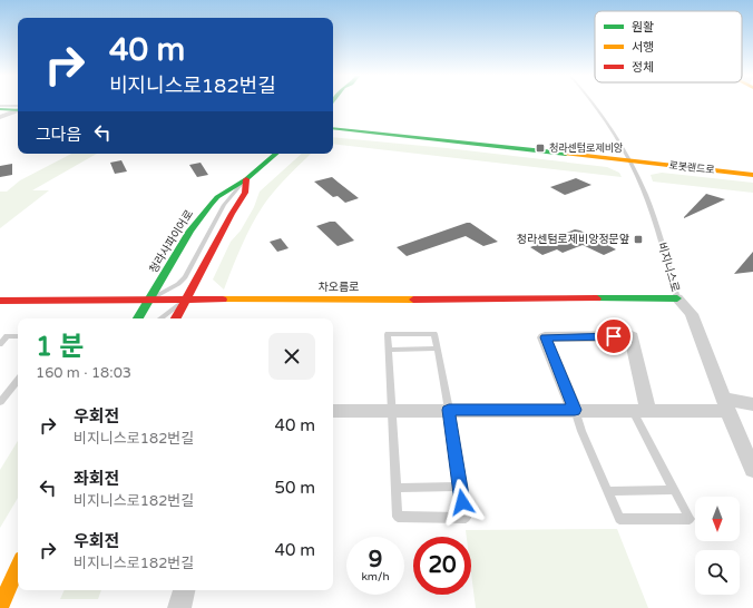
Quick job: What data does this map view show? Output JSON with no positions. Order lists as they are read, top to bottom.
{
  "streets": {
    "main road": ["로봇랜드로", "청라사파이어로", "차오름로"],
    "street": ["비지니스로"]
  },
  "crossings": [
    ["로봇랜드로", "비지니스로"],
    ["청라사파이어로", "차오름로"],
    ["비지니스로", "차오름로"]
  ],
  "places": {
    "transit": ["청라센텀로제비앙", "청라센텀로제비앙정문앞"]
  },
  "legend": ["원활", "서행", "정체"],
  "north": "bottom",
  "page": {
    "turn": ["40 m", "비지니스로182번길"],
    "then": "그다음",
    "heading": ["1 분", "160 m · 18:03"],
    "list": [
      {
        "name": "우회전",
        "note": "비지니스로182번길",
        "value": "40 m"
      },
      {
        "name": "좌회전",
        "note": "비지니스로182번길",
        "value": "50 m"
      },
      {
        "name": "우회전",
        "note": "비지니스로182번길",
        "value": "40 m"
      }
    ],
    "speed": "9 km/h",
    "limit": "20"
  }
}
